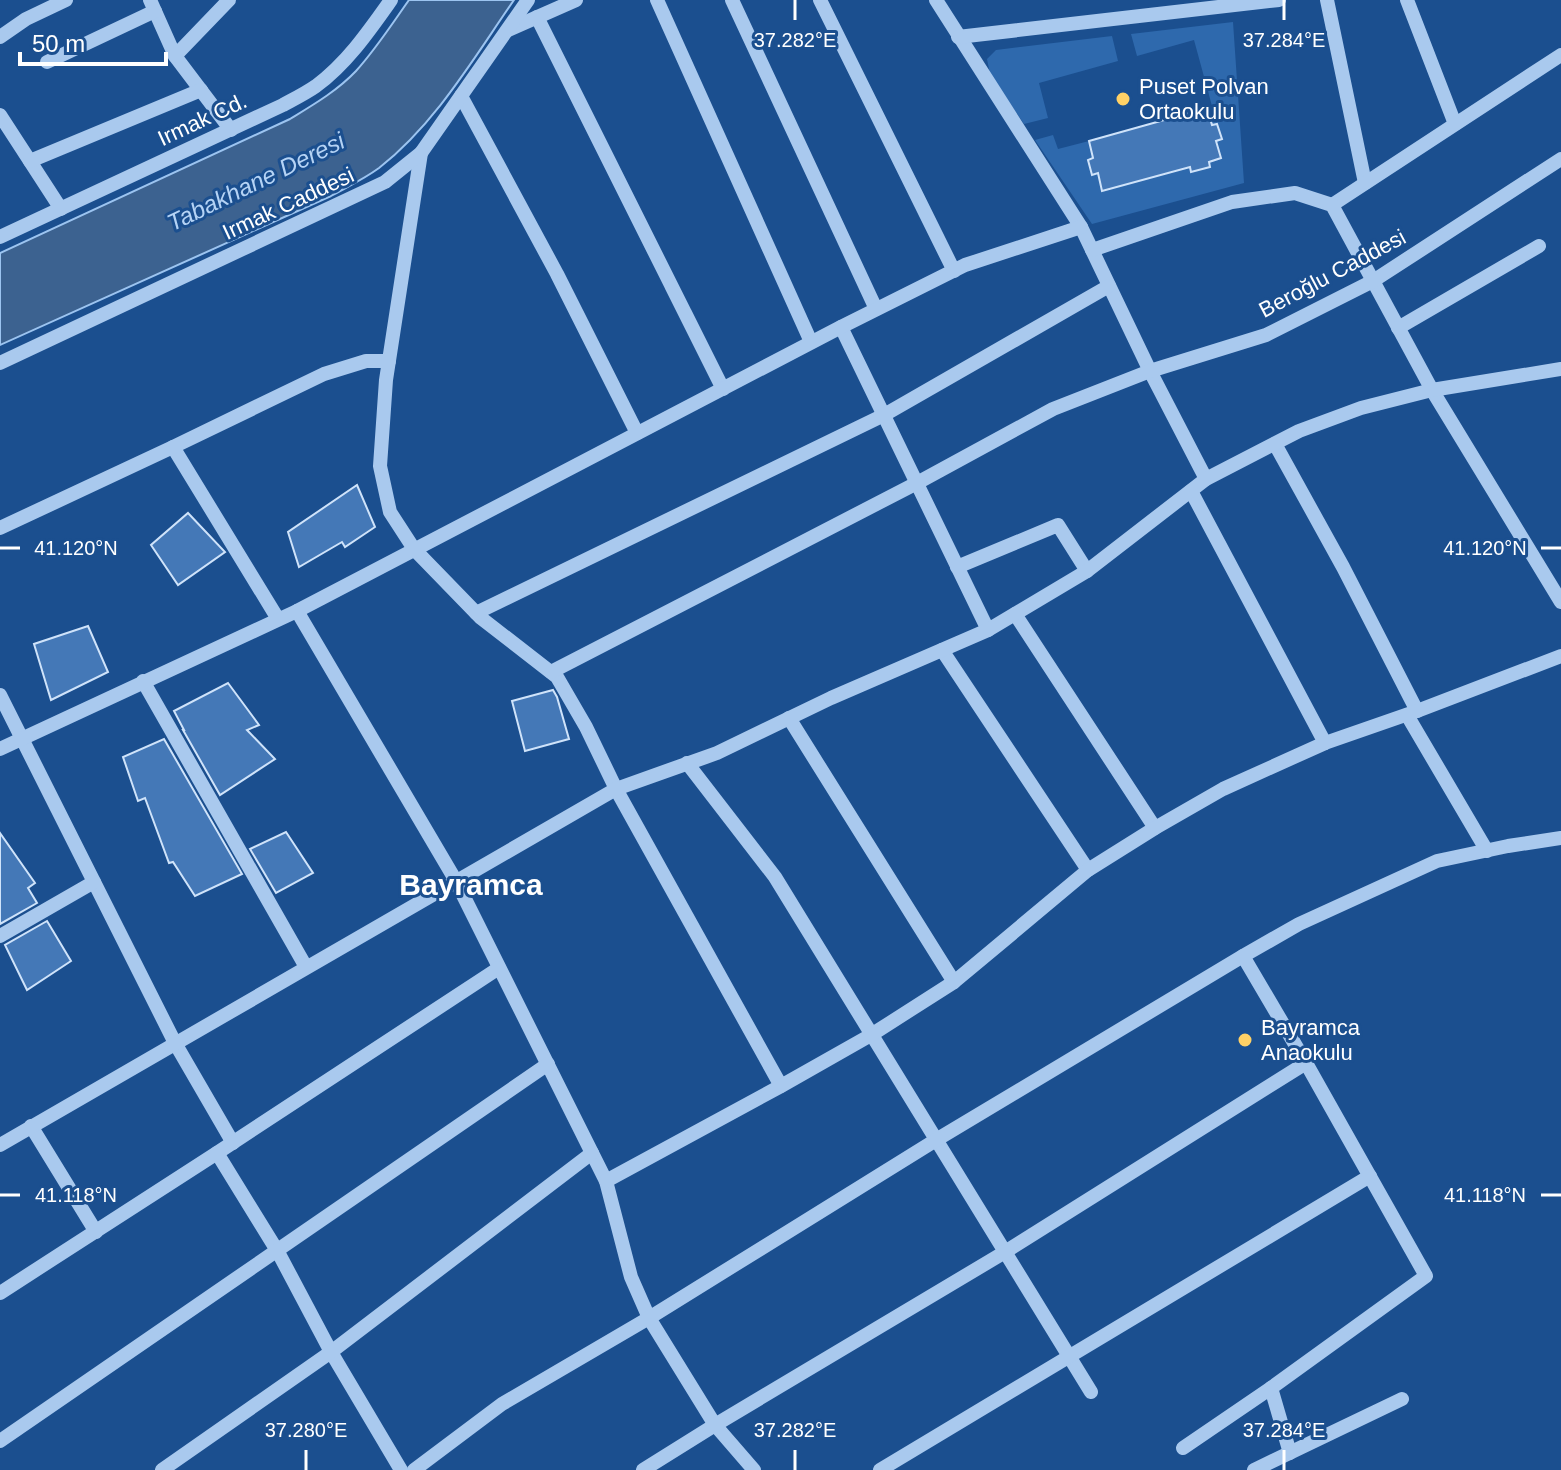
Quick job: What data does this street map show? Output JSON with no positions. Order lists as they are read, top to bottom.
{
  "streets": {
    "street": ["Irmak Cd.", "Irmak Caddesi", "Beroğlu Caddesi"]
  },
  "districts": ["Bayramca"],
  "water": ["Tabakhane Deresi"],
  "places": ["Puset Polvan Ortaokulu", "Bayramca Anaokulu"],
  "scale_bar": "50 m",
  "coordinates": [
    "37.282°E",
    "37.284°E",
    "41.120°N",
    "41.118°N",
    "37.280°E"
  ]
}
